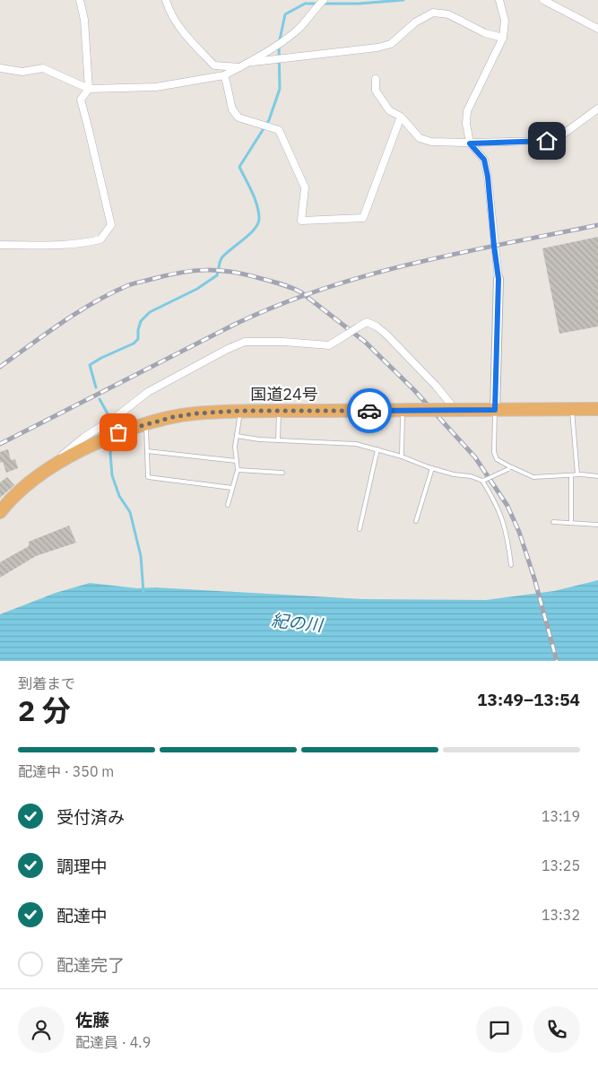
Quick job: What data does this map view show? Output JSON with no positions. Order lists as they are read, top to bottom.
{
  "streets": {
    "highway": ["国道24号"]
  },
  "water": ["紀の川"],
  "page": {
    "heading": ["2 分", "到着まで", "13:49–13:54"],
    "panel": ["佐藤", "配達員 · 4.9"],
    "bar": "配達中 · 350 m",
    "list": [
      ["受付済み", "13:19"],
      ["調理中", "13:25"],
      ["配達中", "13:32"],
      "配達完了"
    ]
  }
}
